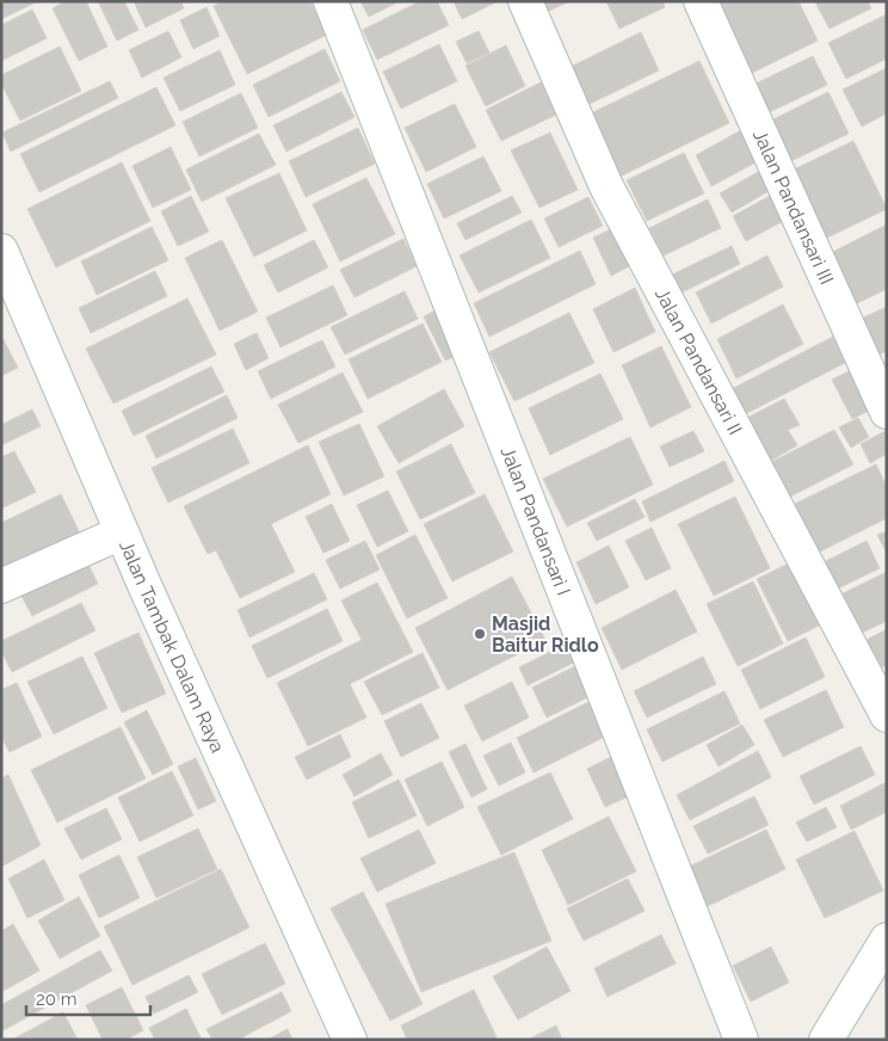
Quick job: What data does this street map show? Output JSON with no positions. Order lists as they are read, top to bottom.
{
  "streets": {
    "street": [
      "Jalan Pandansari III",
      "Jalan Pandansari II",
      "Jalan Pandansari I",
      "Jalan Tambak Dalam Raya"
    ]
  },
  "places": ["Masjid Baitur Ridlo"],
  "scale_bar": "20 m"
}
